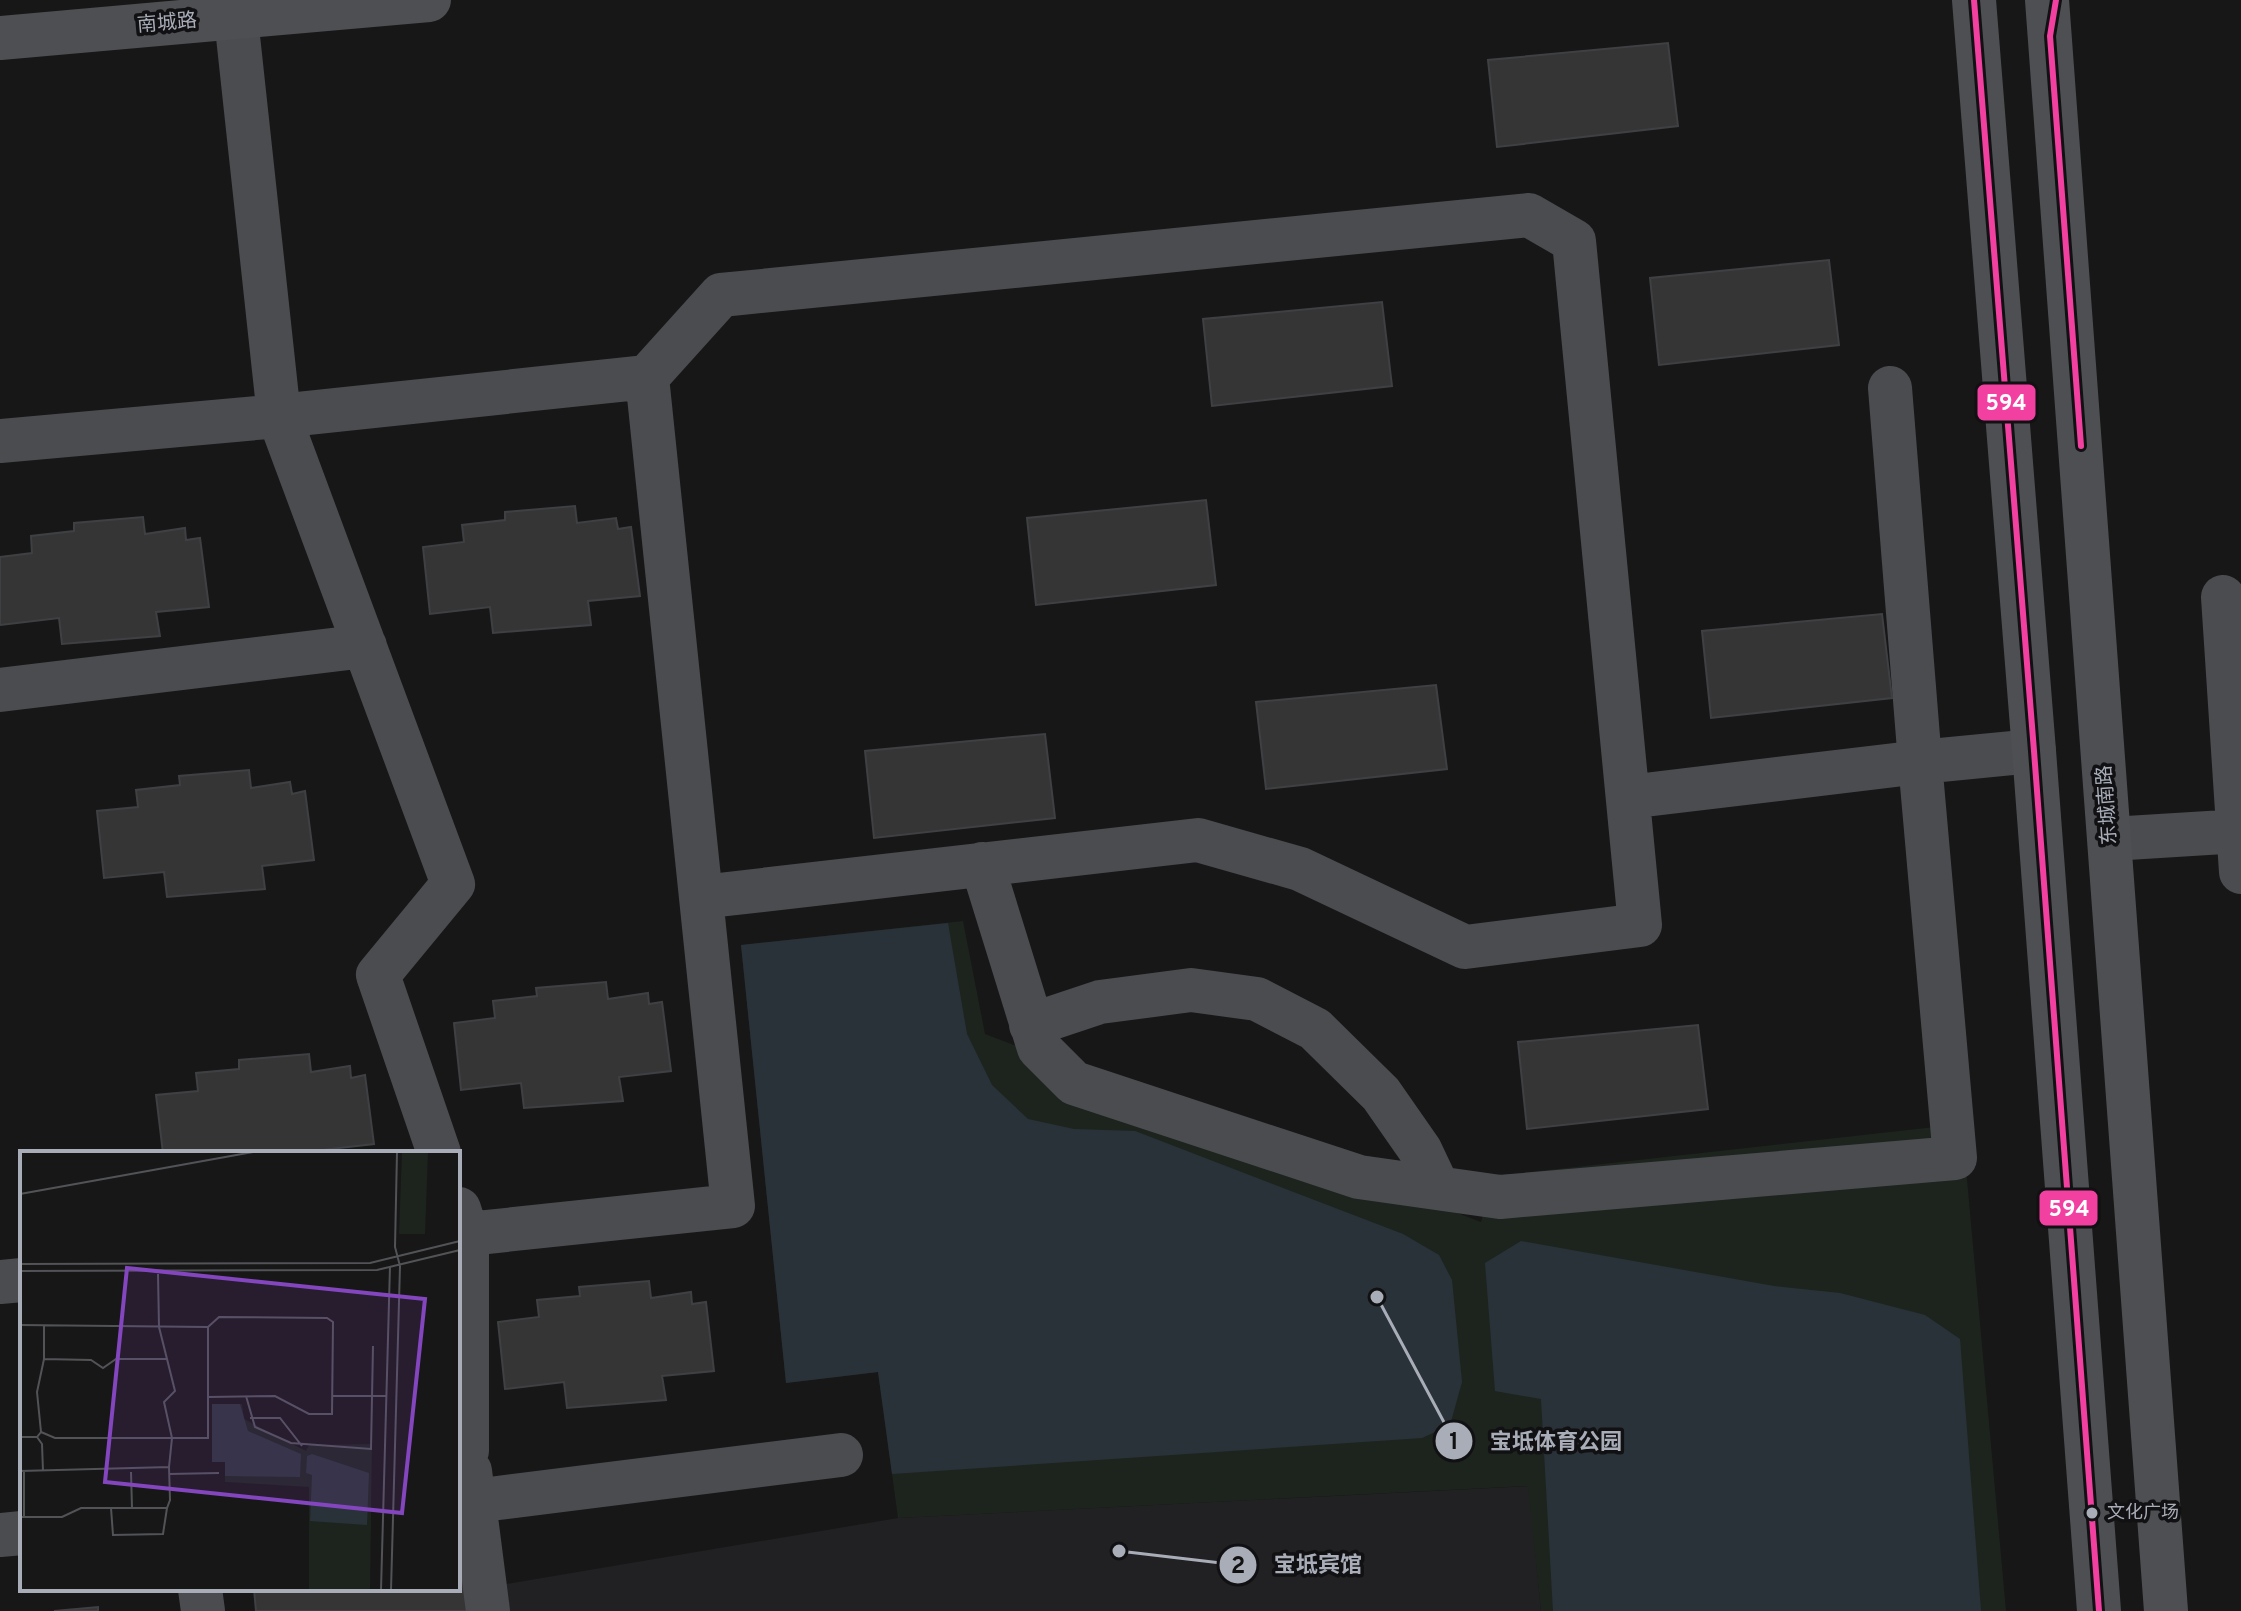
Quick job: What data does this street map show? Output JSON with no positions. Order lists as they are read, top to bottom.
{
  "streets": {
    "main road": ["南城路", "东城南路"]
  },
  "places": ["宝坻体育公园", "文化广场", "宝坻宾馆"],
  "lines": ["transit line 594"]
}
